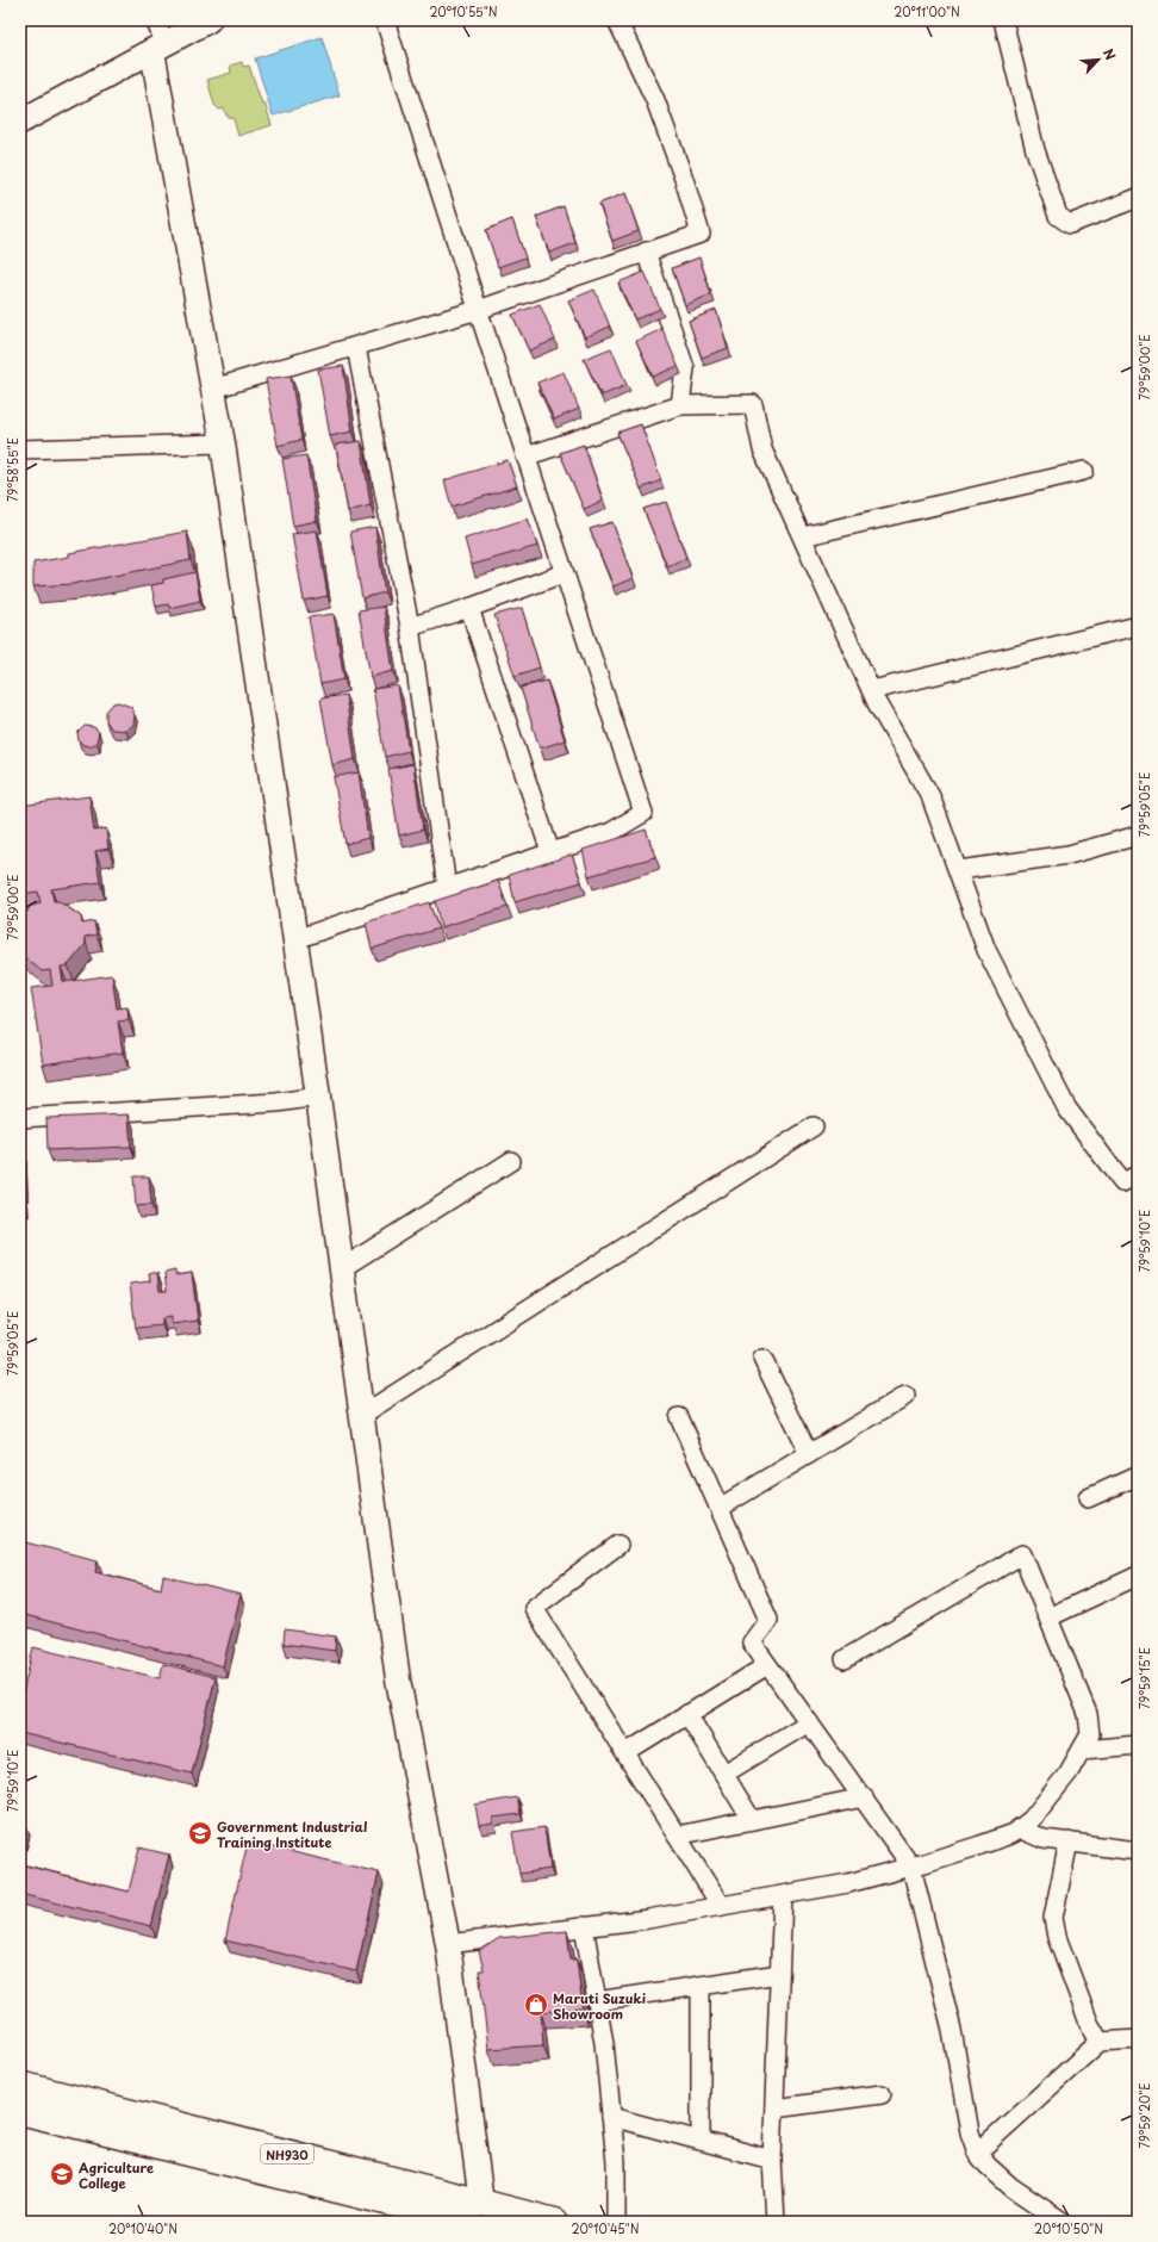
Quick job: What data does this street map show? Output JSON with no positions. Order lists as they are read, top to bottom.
{
  "streets": {
    "highway": ["NH930"]
  },
  "places": {
    "school or university": ["Government Industrial Training Institute", "Agriculture College"],
    "shop": ["Maruti Suzuki Showroom"]
  },
  "north": "top right",
  "coordinates": [
    "20°10'55\"N",
    "20°11'00\"N",
    "79°59'00\"E",
    "79°58'55\"E",
    "79°59'05\"E",
    "79°59'10\"E",
    "79°59'15\"E",
    "79°59'20\"E",
    "20°10'40\"N",
    "20°10'45\"N",
    "20°10'50\"N"
  ]
}
